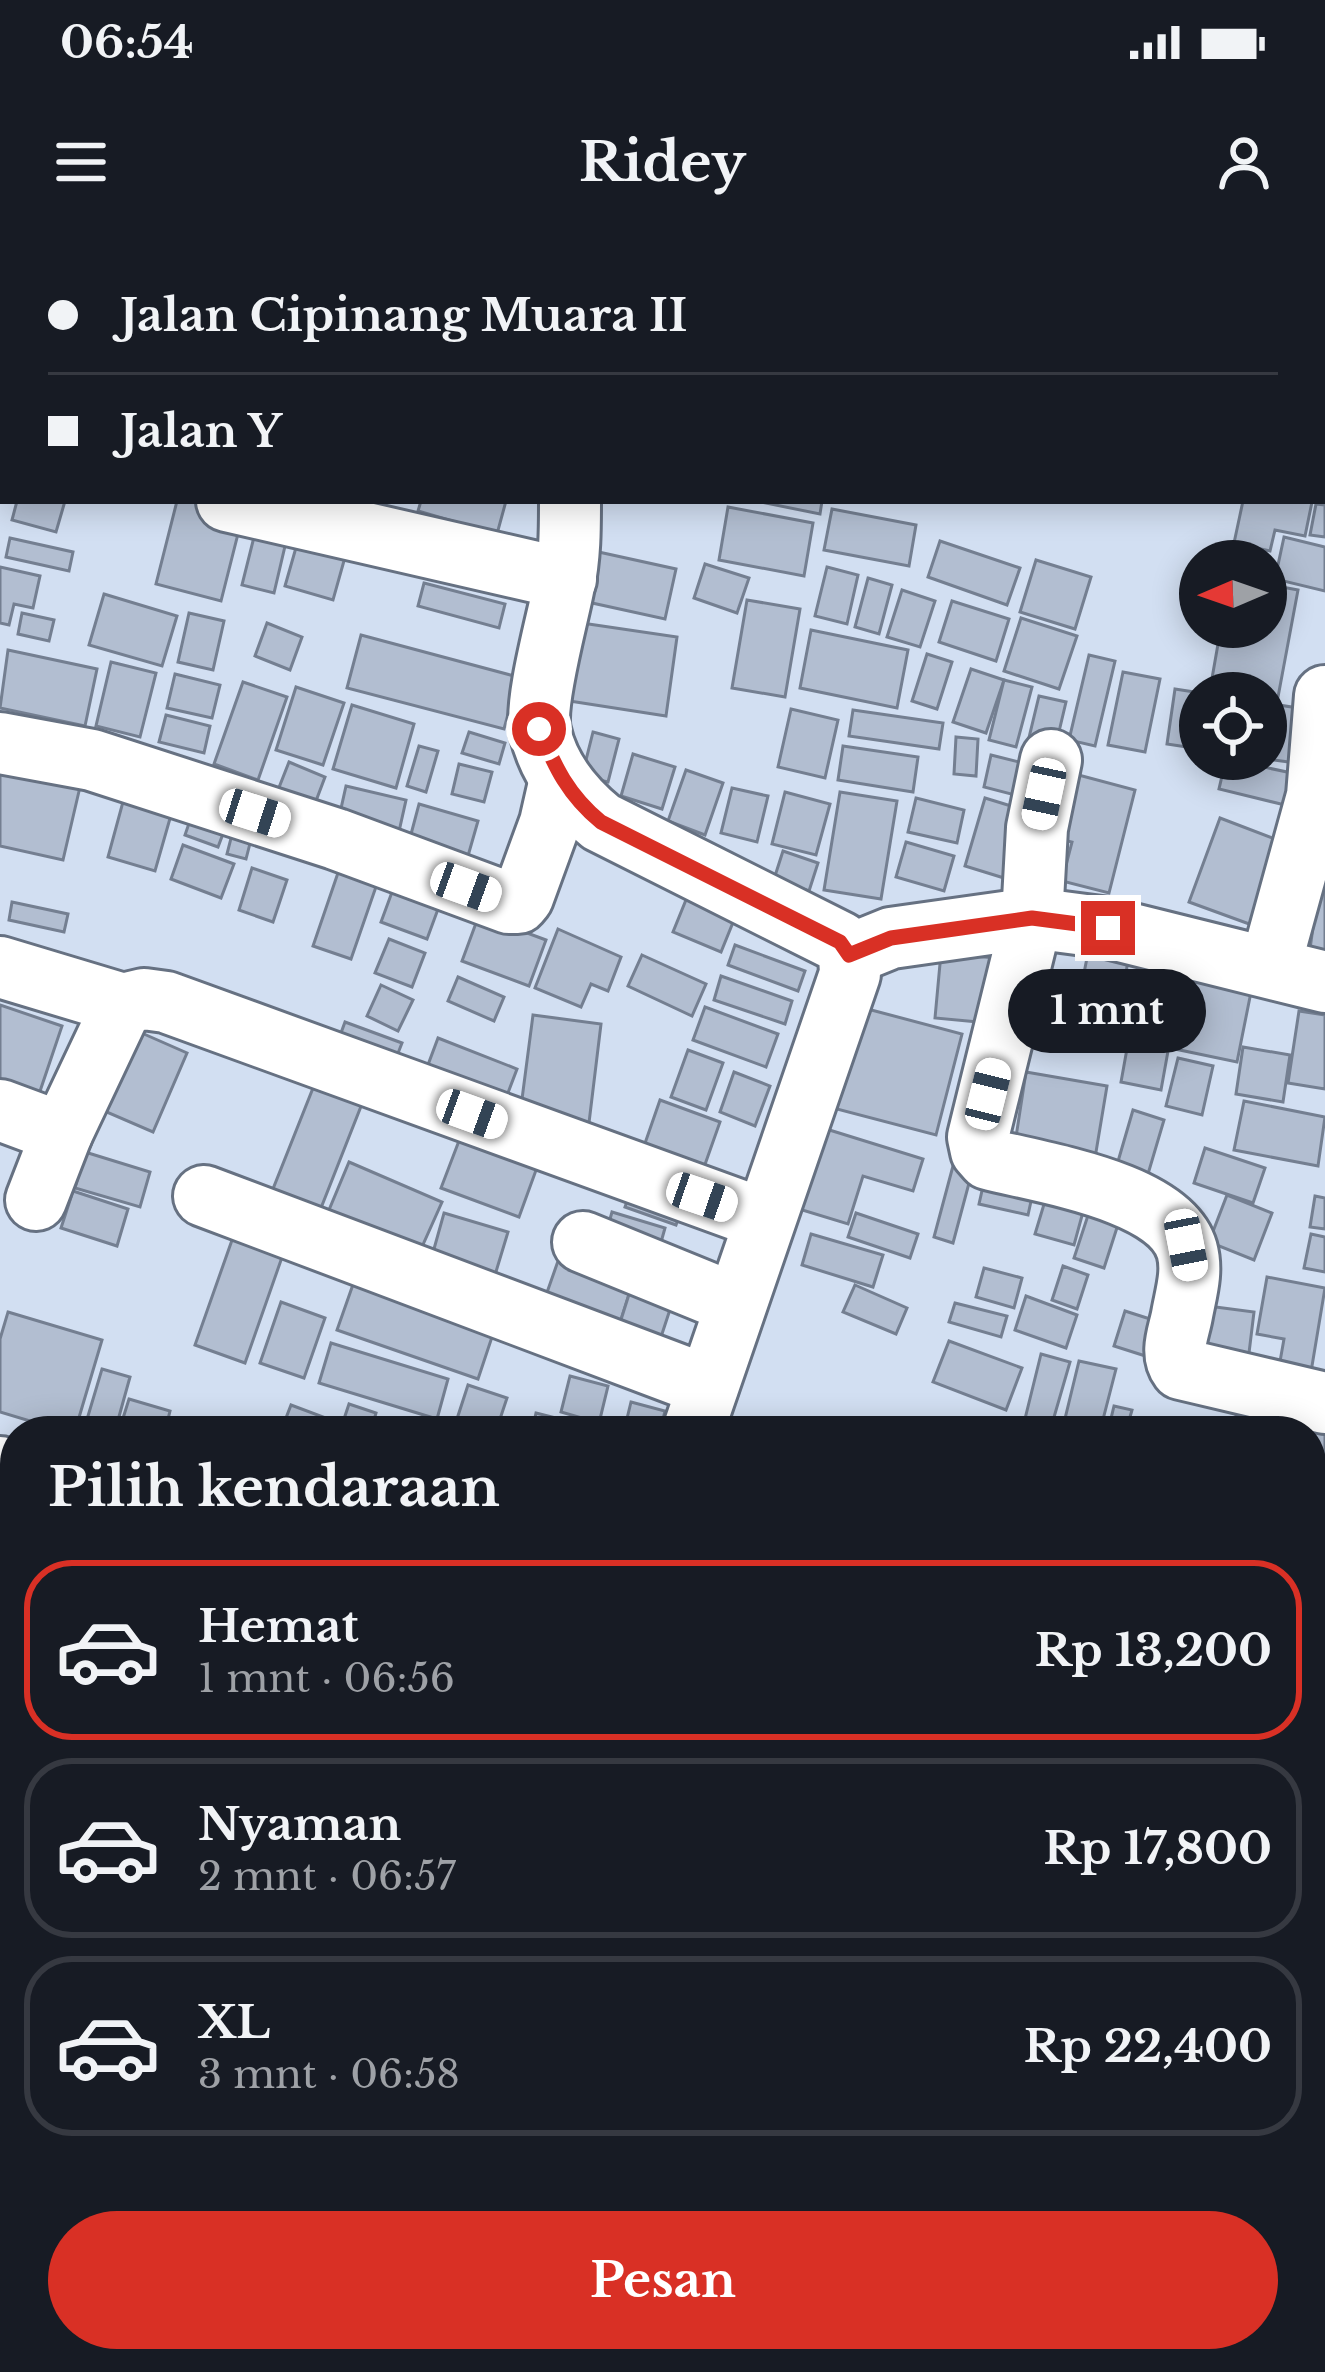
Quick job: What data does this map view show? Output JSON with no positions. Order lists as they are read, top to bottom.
{
  "north": "left",
  "page": {
    "status": "06:54",
    "header": "Ridey",
    "banner": ["Jalan Cipinang Muara II", "Jalan Y"],
    "bubble": "1 mnt",
    "heading": "Pilih kendaraan",
    "list": [
      {
        "name": "Hemat",
        "note": "1 mnt · 06:56",
        "value": "Rp 13,200"
      },
      {
        "name": "Nyaman",
        "note": "2 mnt · 06:57",
        "value": "Rp 17,800"
      },
      {
        "name": "XL",
        "note": "3 mnt · 06:58",
        "value": "Rp 22,400"
      }
    ],
    "buttons": "Pesan"
  }
}
